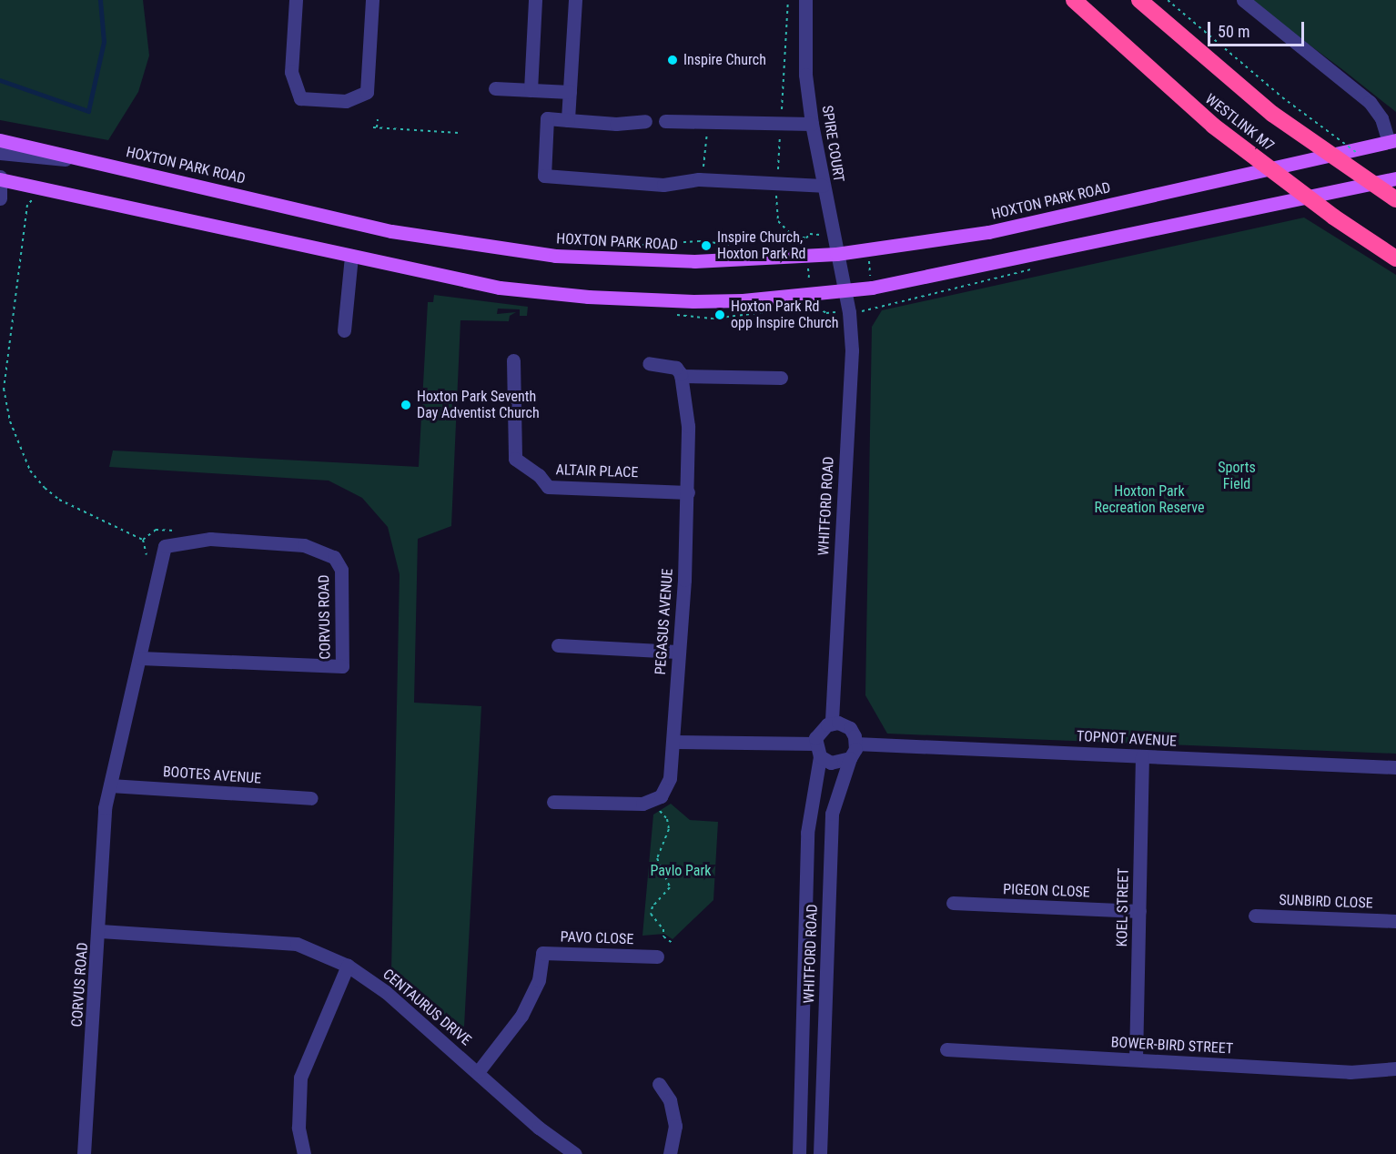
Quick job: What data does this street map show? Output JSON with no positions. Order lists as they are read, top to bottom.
{
  "streets": {
    "highway": ["WESTLINK M7"],
    "main road": ["HOXTON PARK ROAD"],
    "street": [
      "SPIRE COURT",
      "ALTAIR PLACE",
      "WHITFORD ROAD",
      "CORVUS ROAD",
      "PEGASUS AVENUE",
      "TOPNOT AVENUE",
      "BOOTES AVENUE",
      "PIGEON CLOSE",
      "SUNBIRD CLOSE",
      "KOEL STREET",
      "PAVO CLOSE",
      "CENTAURUS DRIVE",
      "BOWER-BIRD STREET"
    ]
  },
  "crossings": [
    ["SPIRE COURT", "HOXTON PARK ROAD"],
    ["SPIRE COURT", "WHITFORD ROAD"],
    ["ALTAIR PLACE", "PEGASUS AVENUE"],
    ["WHITFORD ROAD", "TOPNOT AVENUE"],
    ["CORVUS ROAD", "BOOTES AVENUE"],
    ["CORVUS ROAD", "CENTAURUS DRIVE"],
    ["TOPNOT AVENUE", "KOEL STREET"],
    ["PIGEON CLOSE", "KOEL STREET"],
    ["KOEL STREET", "BOWER-BIRD STREET"],
    ["PAVO CLOSE", "CENTAURUS DRIVE"]
  ],
  "parks": ["Sports Field", "Hoxton Park Recreation Reserve", "Pavlo Park"],
  "places": [
    "Inspire Church",
    "Inspire Church, Hoxton Park Rd",
    "Hoxton Park Rd opp Inspire Church",
    "Hoxton Park Seventh Day Adventist Church"
  ],
  "scale_bar": "50 m"
}
